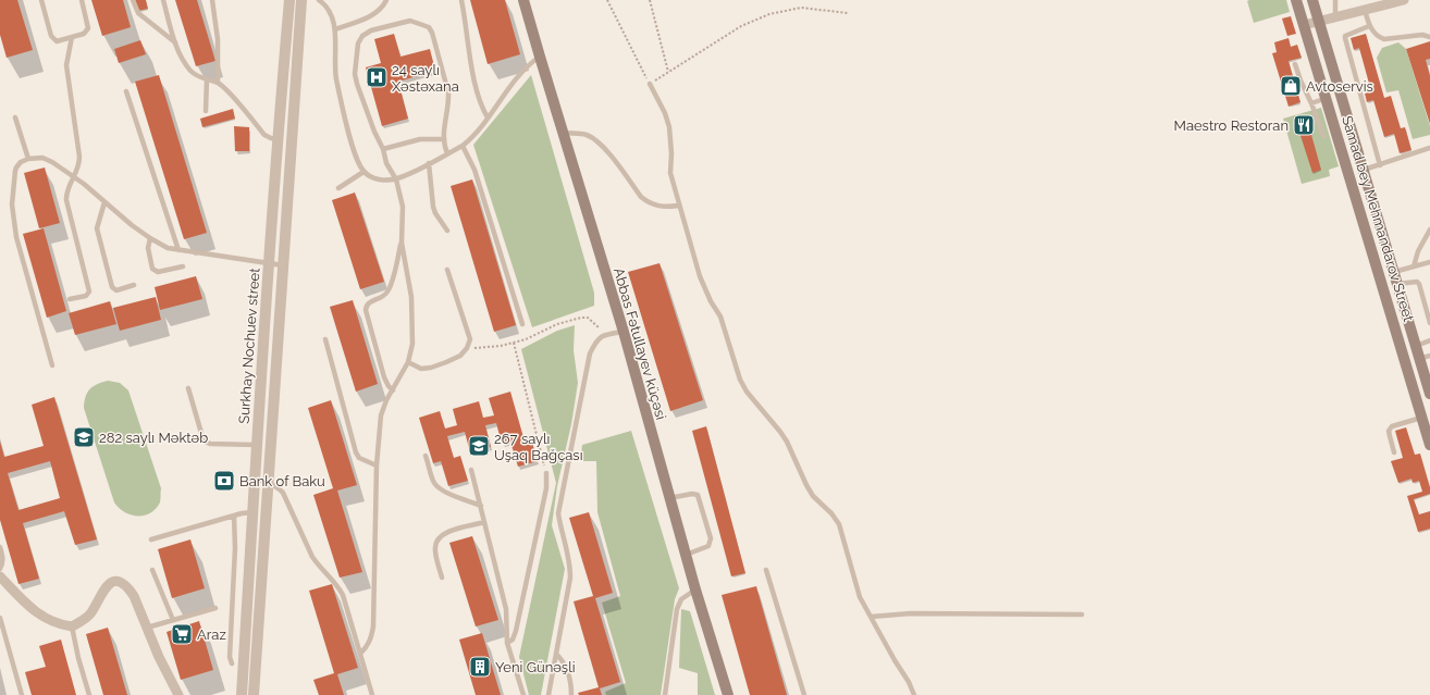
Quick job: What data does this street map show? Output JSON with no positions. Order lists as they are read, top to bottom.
{
  "streets": {
    "main road": ["Samad bey Mehmandarov Street", "Abbas Fətullayev küçəsi"],
    "street": ["Surkhay Nochuev street"]
  },
  "places": {
    "hospital": ["24 saylı Xəstəxana"],
    "shop": ["Avtoservis"],
    "restaurant": ["Maestro Restoran"],
    "school or university": ["282 saylı Məktəb", "267 saylı Uşaq Bağçası"],
    "bank": ["Bank of Baku"],
    "supermarket": ["Araz"],
    "building": ["Yeni Günəşli"]
  }
}
